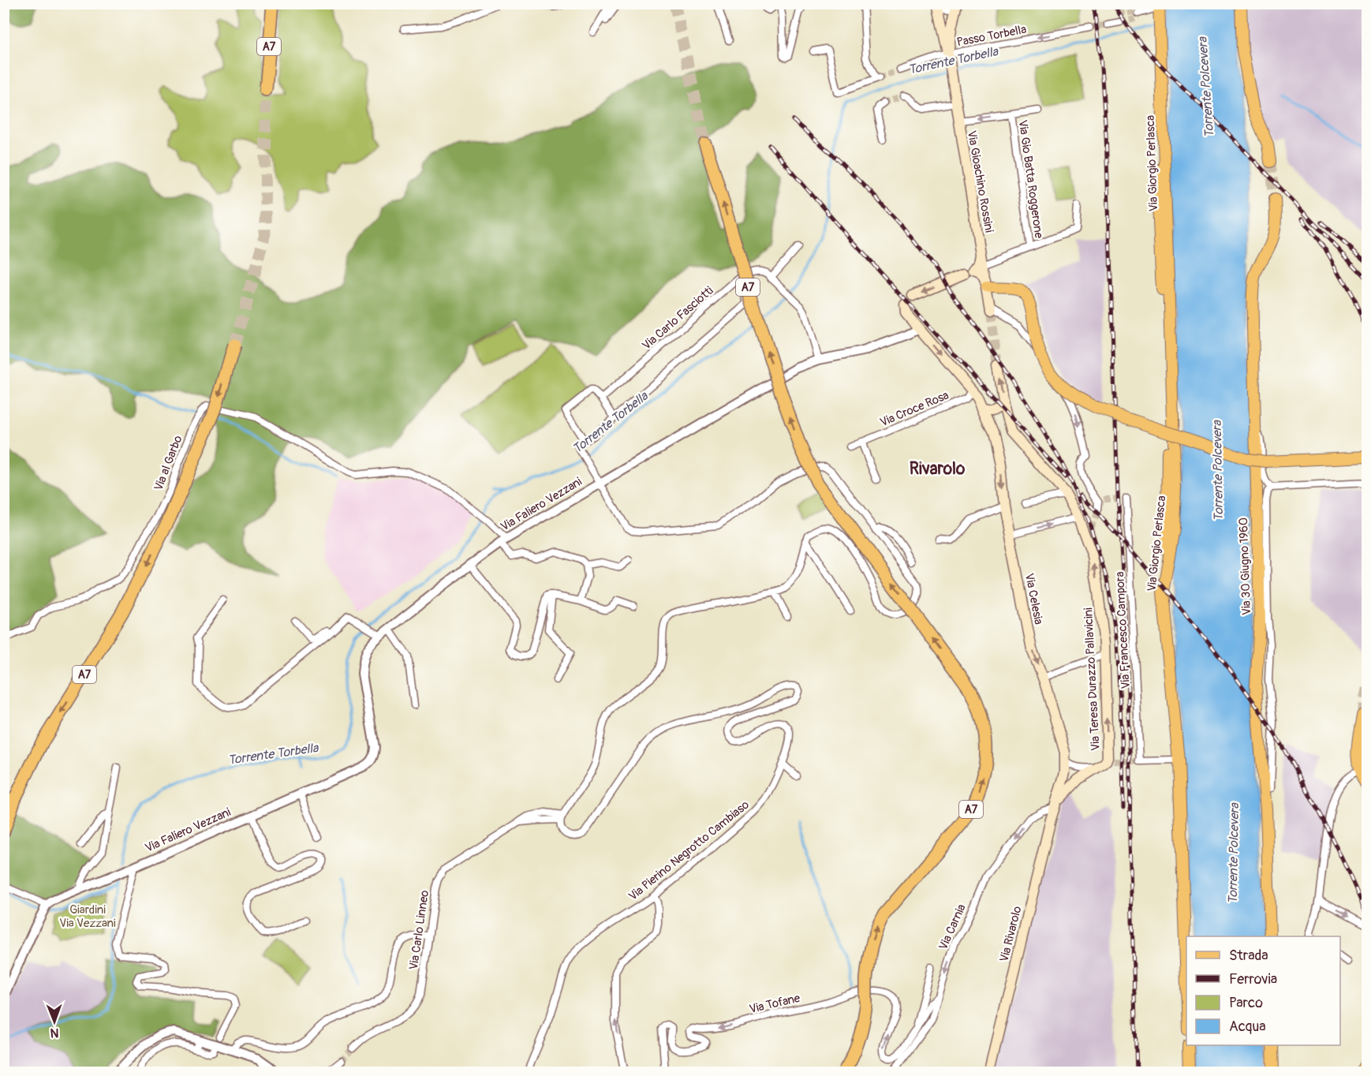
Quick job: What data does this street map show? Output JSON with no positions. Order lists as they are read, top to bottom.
{
  "streets": {
    "highway": ["A7"],
    "main road": [
      "Via Giorgio Perlasca",
      "Via Gioachino Rossini",
      "Via 30 Giugno 1960",
      "Via Celesia",
      "Via Teresa Durazzo Pallavicini",
      "Via Rivarolo"
    ],
    "street": [
      "Passo Torbella",
      "Via Gio Batta Roggerone",
      "Via Carlo Fasciotti",
      "Via Croce Rosa",
      "Via al Garbo",
      "Via Faliero Vezzani",
      "Via Francesco Campora",
      "Via Pierino Negrotto Cambiaso",
      "Via Carnia",
      "Via Carlo Linneo",
      "Via Tofane"
    ]
  },
  "crossings": [
    ["Passo Torbella", "Via Gioachino Rossini"],
    ["Via Giorgio Perlasca", "Via Francesco Campora"],
    ["Via Gio Batta Roggerone", "Via Gioachino Rossini"],
    ["Via Croce Rosa", "Via Celesia"],
    ["Via al Garbo", "Via Faliero Vezzani"],
    ["Via Faliero Vezzani", "Via Celesia"],
    ["Via Celesia", "Via Rivarolo"],
    ["Via Teresa Durazzo Pallavicini", "Via Rivarolo"],
    ["Via Pierino Negrotto Cambiaso", "Via Carlo Linneo"],
    ["Via Carnia", "Via Rivarolo"],
    ["Via Carnia", "Via Tofane"]
  ],
  "one_way": ["Passo Torbella", "Via Celesia", "Via Carnia"],
  "districts": ["Rivarolo"],
  "water": ["Torrente Torbella", "Torrente Polcevera"],
  "parks": ["Giardini Via Vezzani"],
  "legend": [
    "Strada",
    "Ferrovia",
    "Parco",
    "Acqua"
  ],
  "north": "bottom"
}
